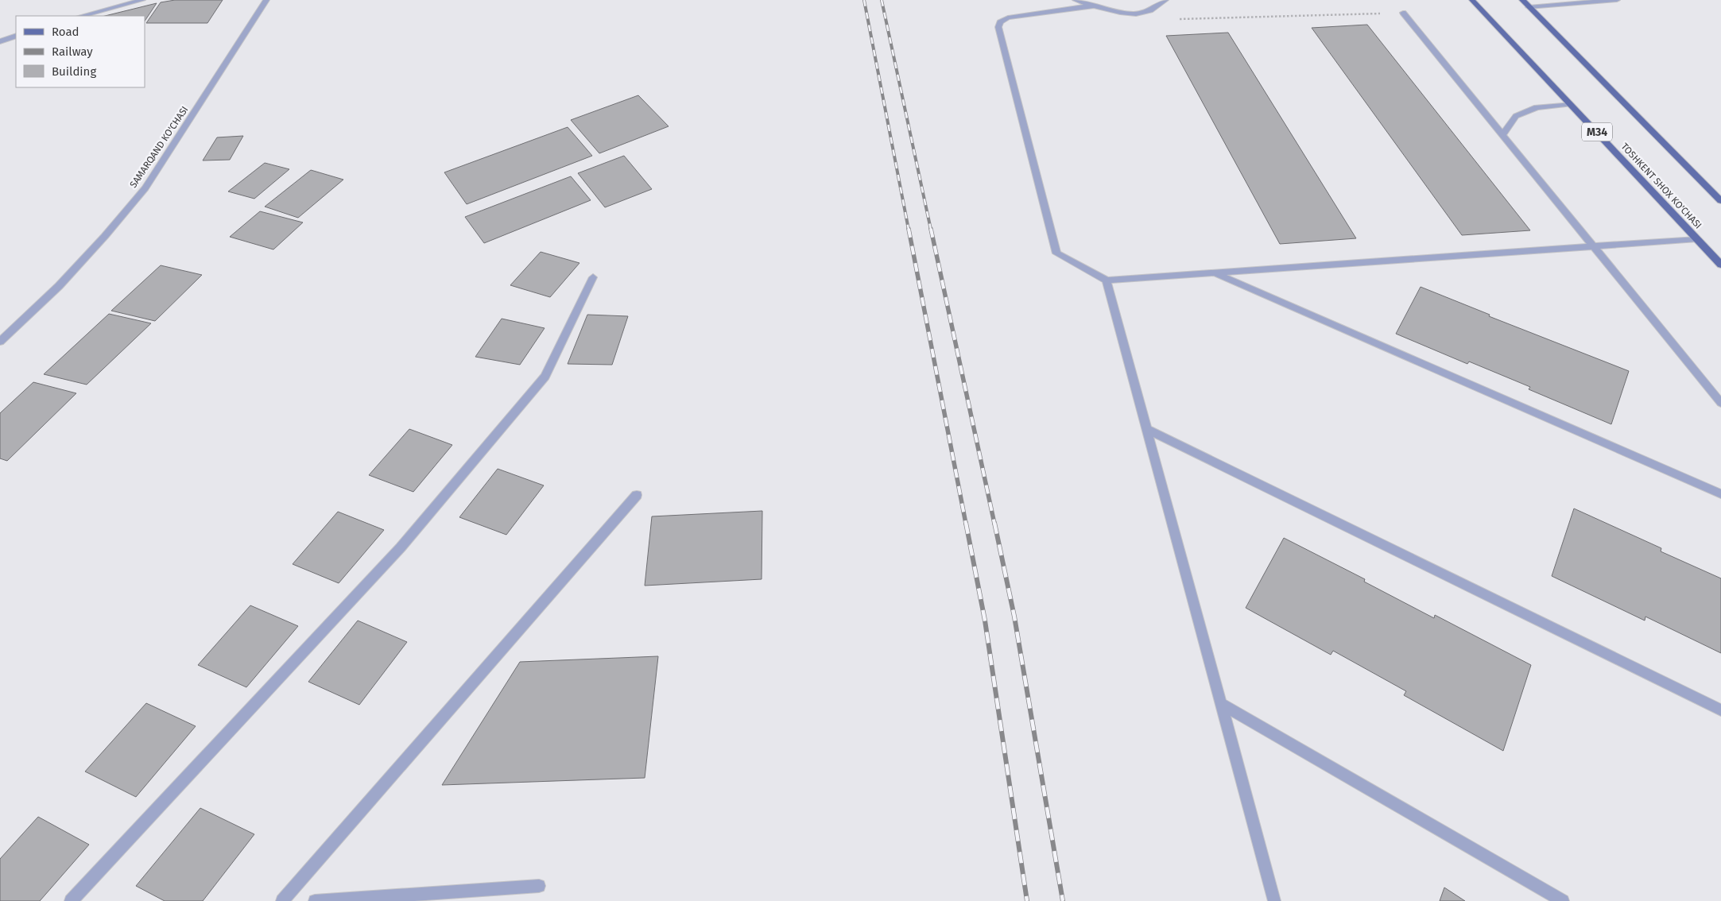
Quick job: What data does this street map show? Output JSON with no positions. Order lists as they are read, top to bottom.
{
  "streets": {
    "main road": ["M34", "TOSHKENT SHOX KO'CHASI"],
    "street": ["SAMARQAND KO'CHASI"]
  },
  "legend": ["Road", "Railway", "Building"]
}
